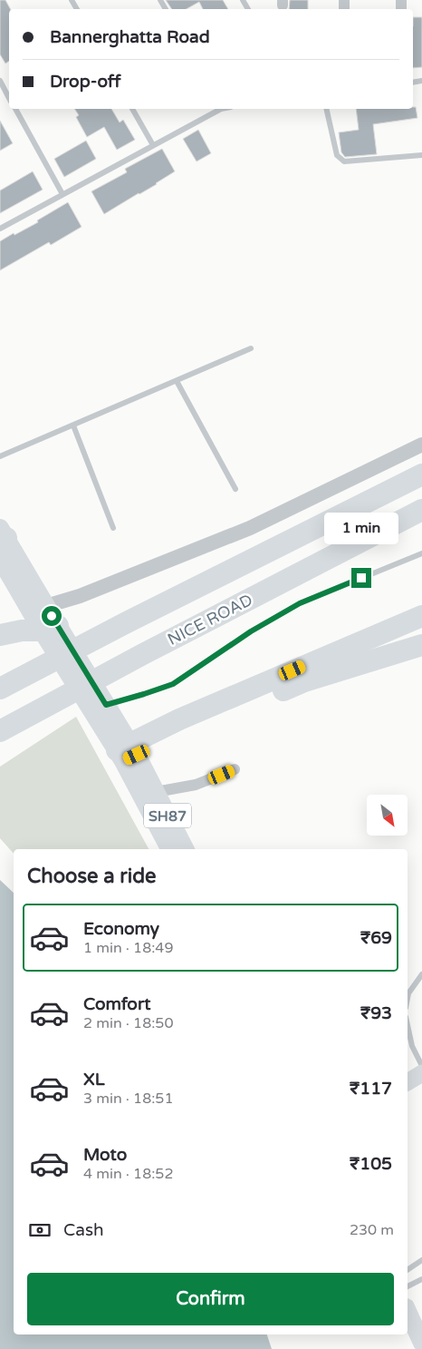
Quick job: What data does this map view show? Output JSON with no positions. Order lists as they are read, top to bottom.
{
  "streets": {
    "highway": ["NICE ROAD"],
    "main road": ["SH87"]
  },
  "north": "bottom right",
  "page": {
    "banner": ["Bannerghatta Road", "Drop-off"],
    "bubble": "1 min",
    "heading": "Choose a ride",
    "list": [
      {
        "name": "Economy",
        "note": "1 min · 18:49",
        "value": "₹69"
      },
      {
        "name": "Comfort",
        "note": "2 min · 18:50",
        "value": "₹93"
      },
      {
        "name": "XL",
        "note": "3 min · 18:51",
        "value": "₹117"
      },
      {
        "name": "Moto",
        "note": "4 min · 18:52",
        "value": "₹105"
      }
    ],
    "pay": ["Cash", "230 m"],
    "buttons": "Confirm"
  }
}
